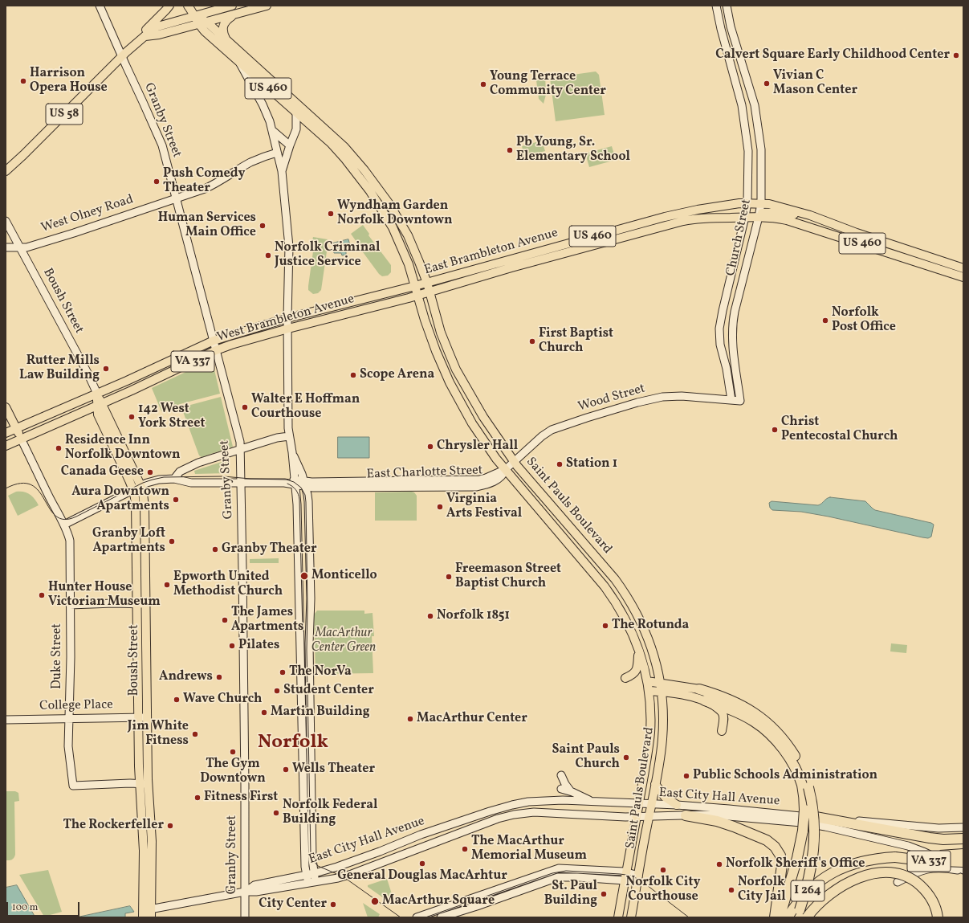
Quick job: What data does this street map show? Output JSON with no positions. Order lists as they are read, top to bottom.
{
  "streets": {
    "highway": ["VA 337", "I 264"],
    "main road": [
      "US 460",
      "US 58",
      "Granby Street",
      "West Olney Road",
      "Church Street",
      "East Brambleton Avenue",
      "Boush Street",
      "West Brambleton Avenue",
      "Wood Street",
      "East Charlotte Street",
      "Saint Pauls Boulevard",
      "Duke Street",
      "College Place",
      "East City Hall Avenue"
    ]
  },
  "crossings": [
    ["US 460", "US 58"],
    ["US 460", "Saint Pauls Boulevard"],
    ["US 58", "Granby Street"],
    ["Granby Street", "West Olney Road"],
    ["Granby Street", "West Brambleton Avenue"],
    ["Granby Street", "East Charlotte Street"],
    ["Granby Street", "East City Hall Avenue"],
    ["West Olney Road", "Boush Street"],
    ["Church Street", "East Brambleton Avenue"],
    ["Church Street", "Wood Street"],
    ["East Brambleton Avenue", "West Brambleton Avenue"],
    ["East Brambleton Avenue", "Saint Pauls Boulevard"],
    ["Boush Street", "West Brambleton Avenue"],
    ["Boush Street", "East Charlotte Street"],
    ["Boush Street", "Duke Street"],
    ["Boush Street", "College Place"],
    ["West Brambleton Avenue", "Saint Pauls Boulevard"],
    ["West Brambleton Avenue", "Duke Street"],
    ["VA 337", "I 264"],
    ["Wood Street", "East Charlotte Street"],
    ["Wood Street", "Saint Pauls Boulevard"],
    ["East Charlotte Street", "Saint Pauls Boulevard"],
    ["East Charlotte Street", "Duke Street"],
    ["Saint Pauls Boulevard", "East City Hall Avenue"],
    ["Duke Street", "College Place"]
  ],
  "districts": ["Norfolk"],
  "parks": ["MacArthur Center Green"],
  "places": [
    "Calvert Square Early Childhood Center",
    "Harrison Opera House",
    "Vivian C Mason Center",
    "Young Terrace Community Center",
    "Pb Young, Sr. Elementary School",
    "Push Comedy Theater",
    "Wyndham Garden Norfolk Downtown",
    "Human Services Main Office",
    "Norfolk Criminal Justice Service",
    "Norfolk Post Office",
    "First Baptist Church",
    "Rutter Mills Law Building",
    "Scope Arena",
    "Walter E Hoffman Courthouse",
    "142 West York Street",
    "Christ Pentecostal Church",
    "Chrysler Hall",
    "Residence Inn Norfolk Downtown",
    "Station 1",
    "Canada Geese",
    "Aura Downtown Apartments",
    "Virginia Arts Festival",
    "Granby Loft Apartments",
    "Granby Theater",
    "Monticello",
    "Freemason Street Baptist Church",
    "Epworth United Methodist Church",
    "Hunter House Victorian Museum",
    "Norfolk 1851",
    "The James Apartments",
    "The Rotunda",
    "Pilates",
    "The NorVa",
    "Andrews",
    "Student Center",
    "Wave Church",
    "Martin Building",
    "MacArthur Center",
    "Jim White Fitness",
    "The Gym Downtown",
    "Saint Pauls Church",
    "Wells Theater",
    "Public Schools Administration",
    "Fitness First",
    "Norfolk Federal Building",
    "The Rockerfeller",
    "The MacArthur Memorial Museum",
    "General Douglas MacArhtur",
    "Norfolk Sheriff's Office",
    "Norfolk City Courthouse",
    "Norfolk City Jail",
    "St. Paul Building",
    "MacArthur Square",
    "City Center"
  ],
  "scale_bar": "100 m"
}
